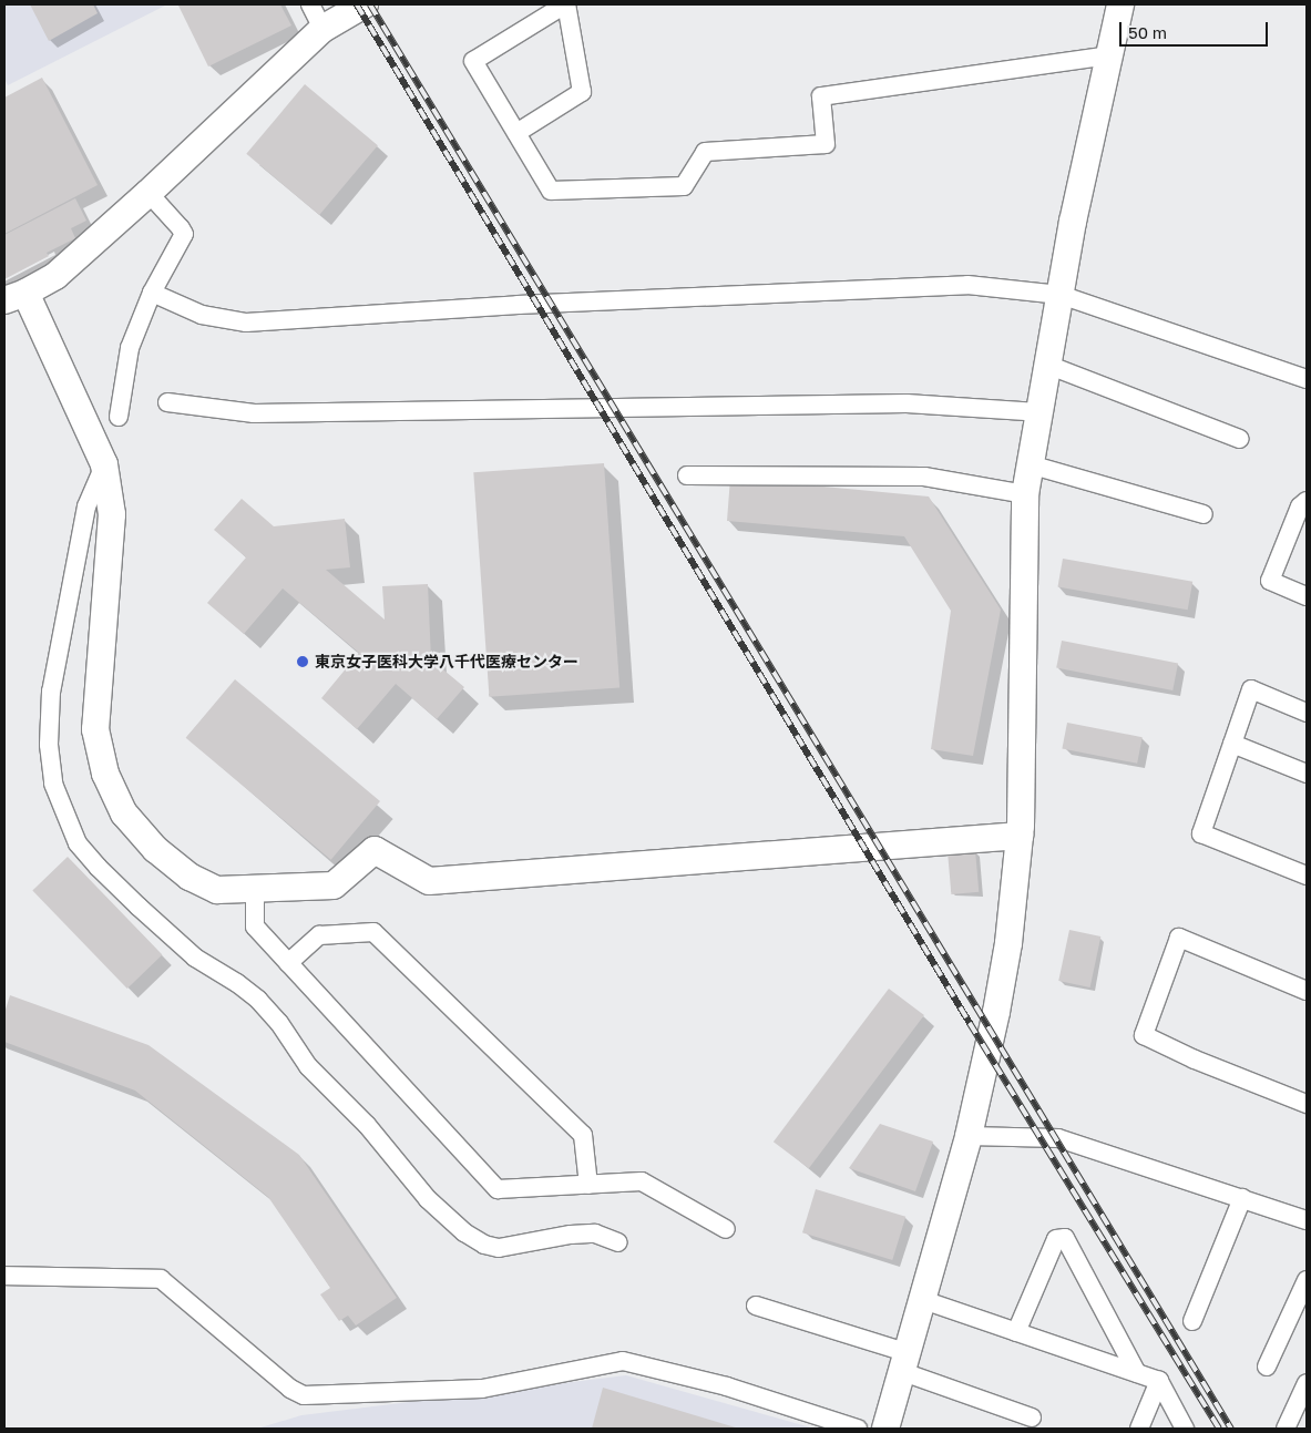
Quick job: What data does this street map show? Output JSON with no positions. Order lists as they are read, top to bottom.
{
  "places": ["東京女子医科大学八千代医療センター"],
  "scale_bar": "50 m"
}
